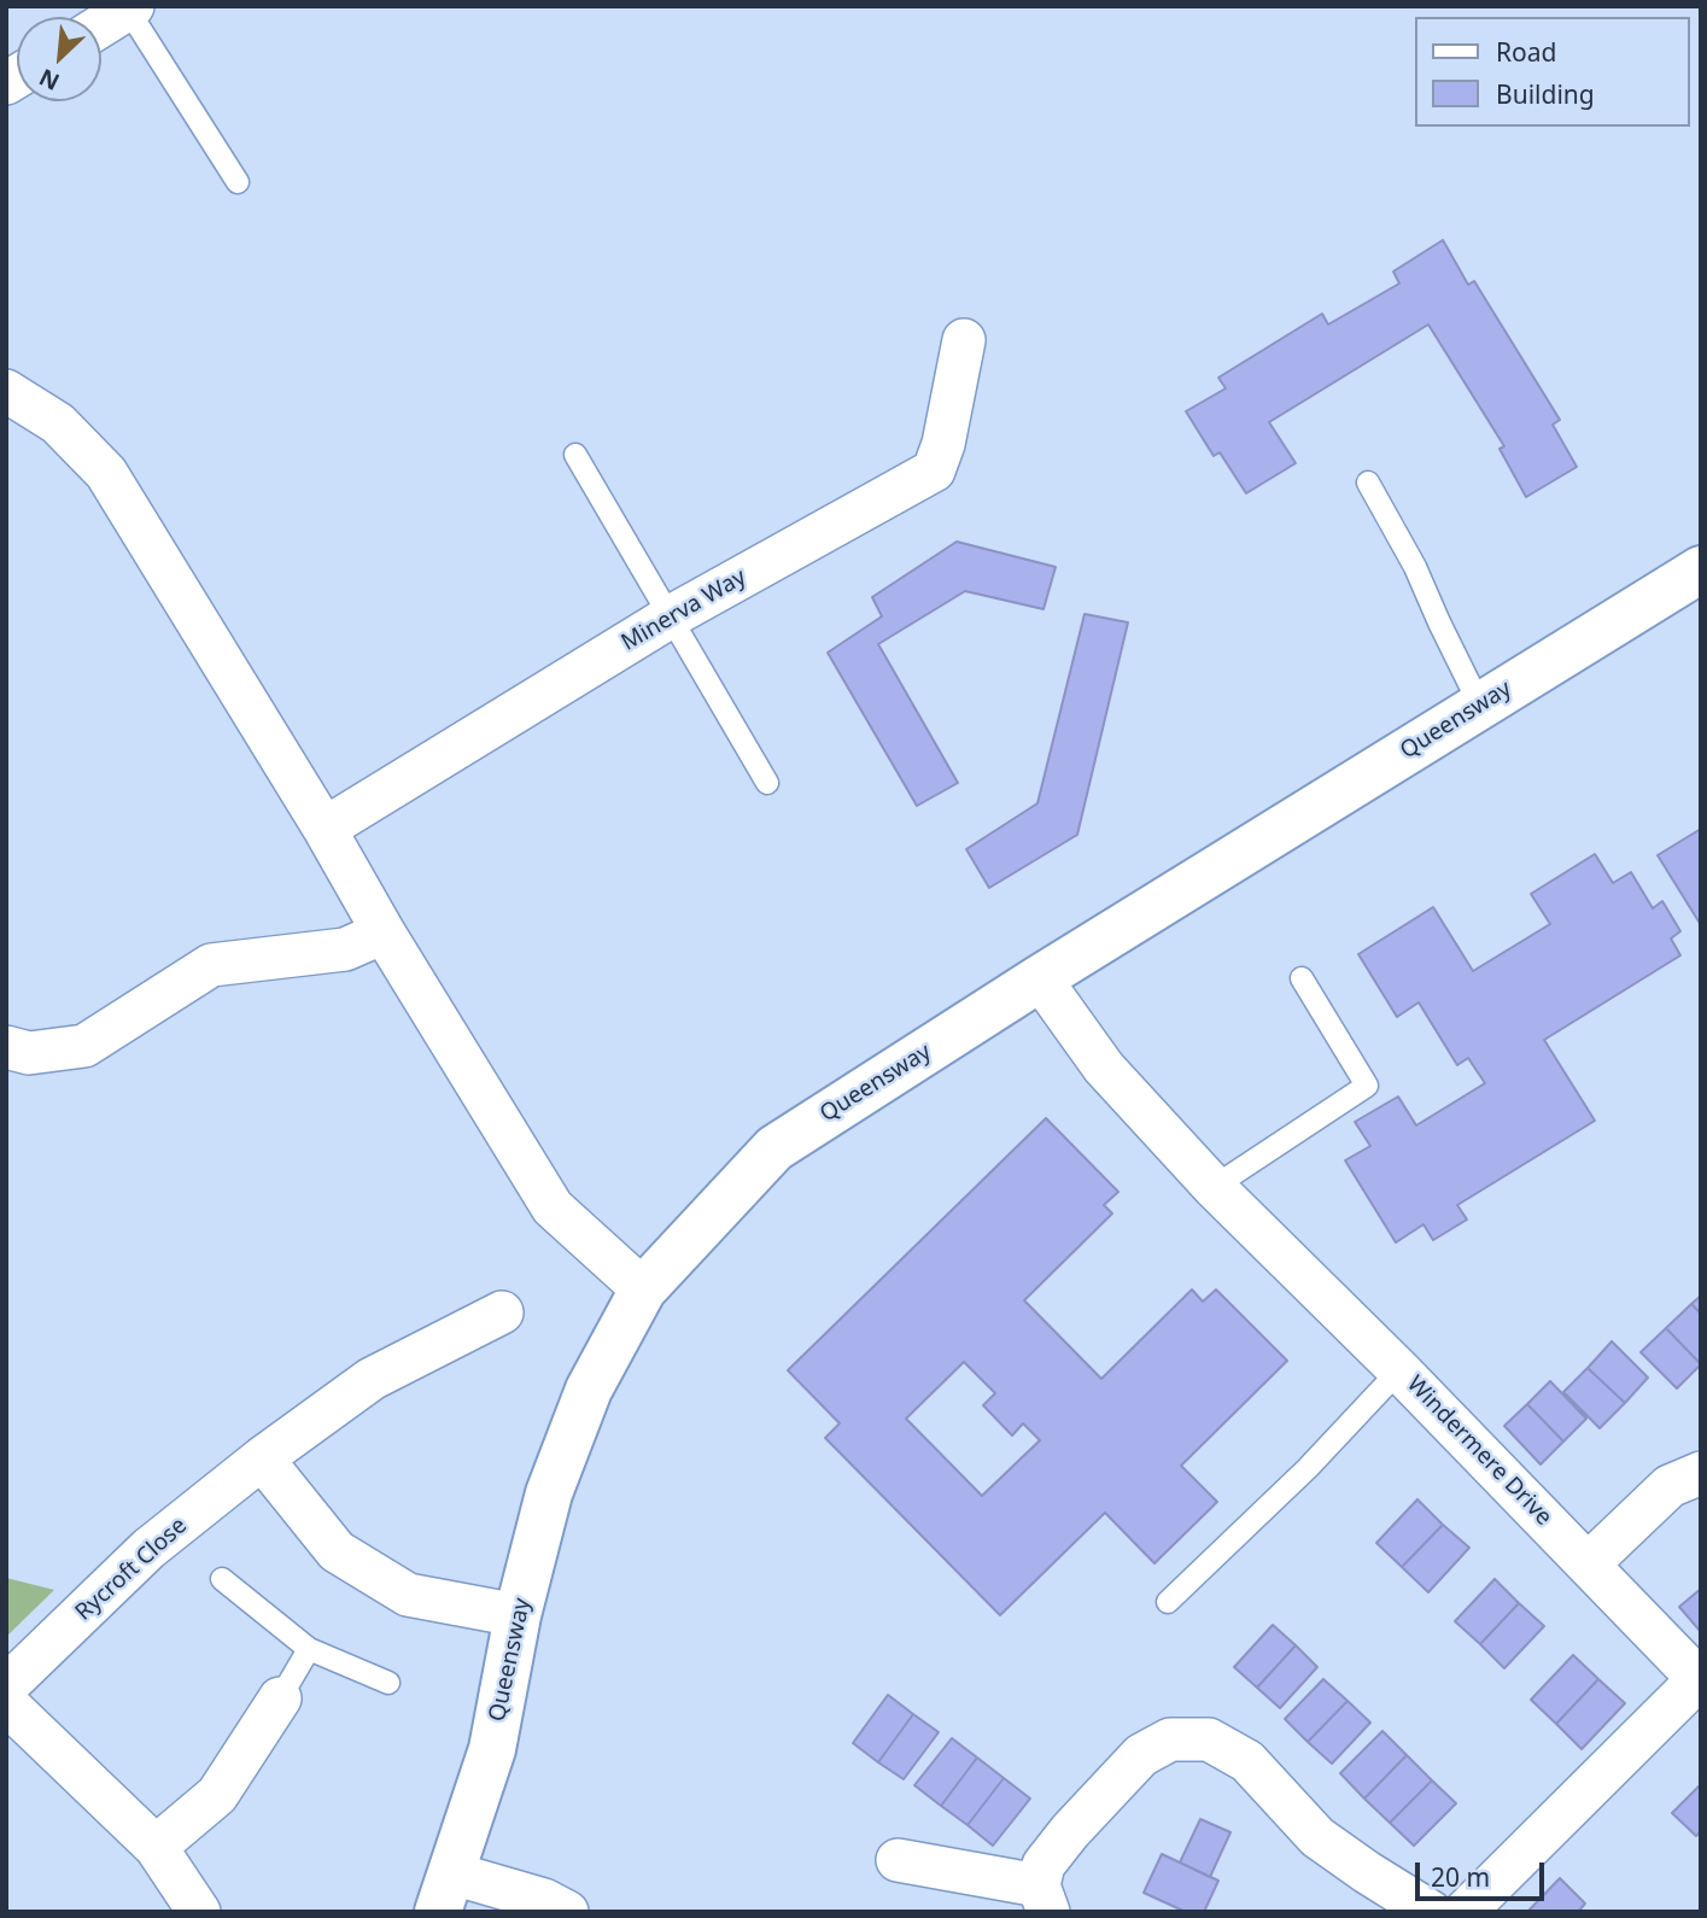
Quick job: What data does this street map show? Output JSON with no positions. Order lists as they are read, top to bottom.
{
  "streets": {
    "street": [
      "Minerva Way",
      "Queensway",
      "Windermere Drive",
      "Rycroft Close"
    ]
  },
  "crossings": [
    ["Queensway", "Windermere Drive"]
  ],
  "legend": ["Road", "Building"],
  "scale_bar": "20 m",
  "north": "bottom left"
}
